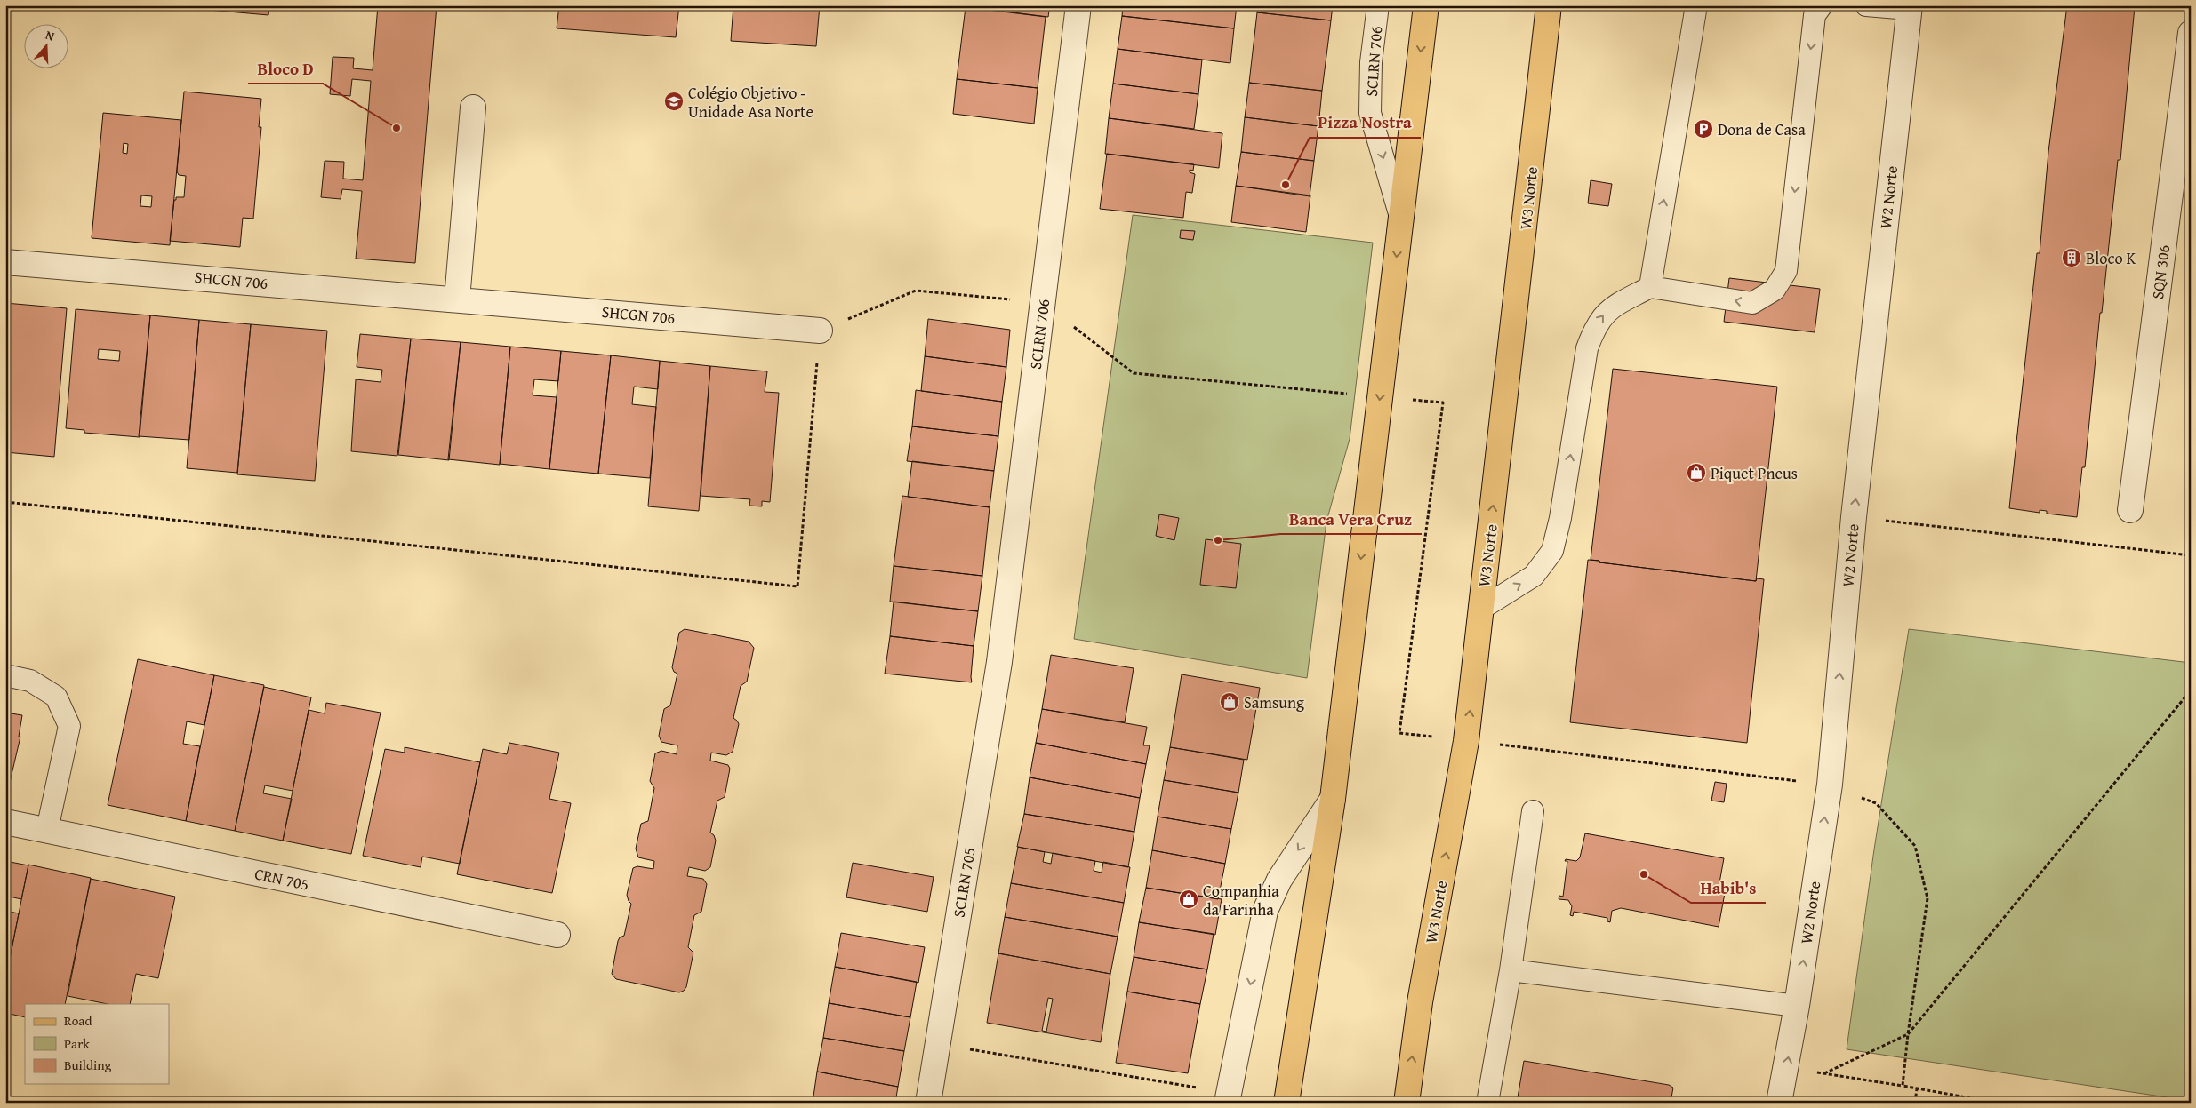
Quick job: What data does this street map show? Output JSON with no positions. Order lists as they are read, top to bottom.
{
  "streets": {
    "main road": ["W3 Norte"],
    "street": [
      "SCLRN 706",
      "W2 Norte",
      "SQN 306",
      "SHCGN 706",
      "CRN 705",
      "SCLRN 705"
    ]
  },
  "crossings": [
    ["SCLRN 706", "SCLRN 705"]
  ],
  "one_way": ["W2 Norte"],
  "places": {
    "school or university": ["Colégio Objetivo - Unidade Asa Norte"],
    "other": [
      "Bloco D",
      "Pizza Nostra",
      "Banca Vera Cruz",
      "Habib's"
    ],
    "parking": ["Dona de Casa"],
    "building": ["Bloco K"],
    "shop": ["Piquet Pneus", "Samsung", "Companhia da Farinha"]
  },
  "legend": ["Road", "Park", "Building"],
  "north": "top"
}
